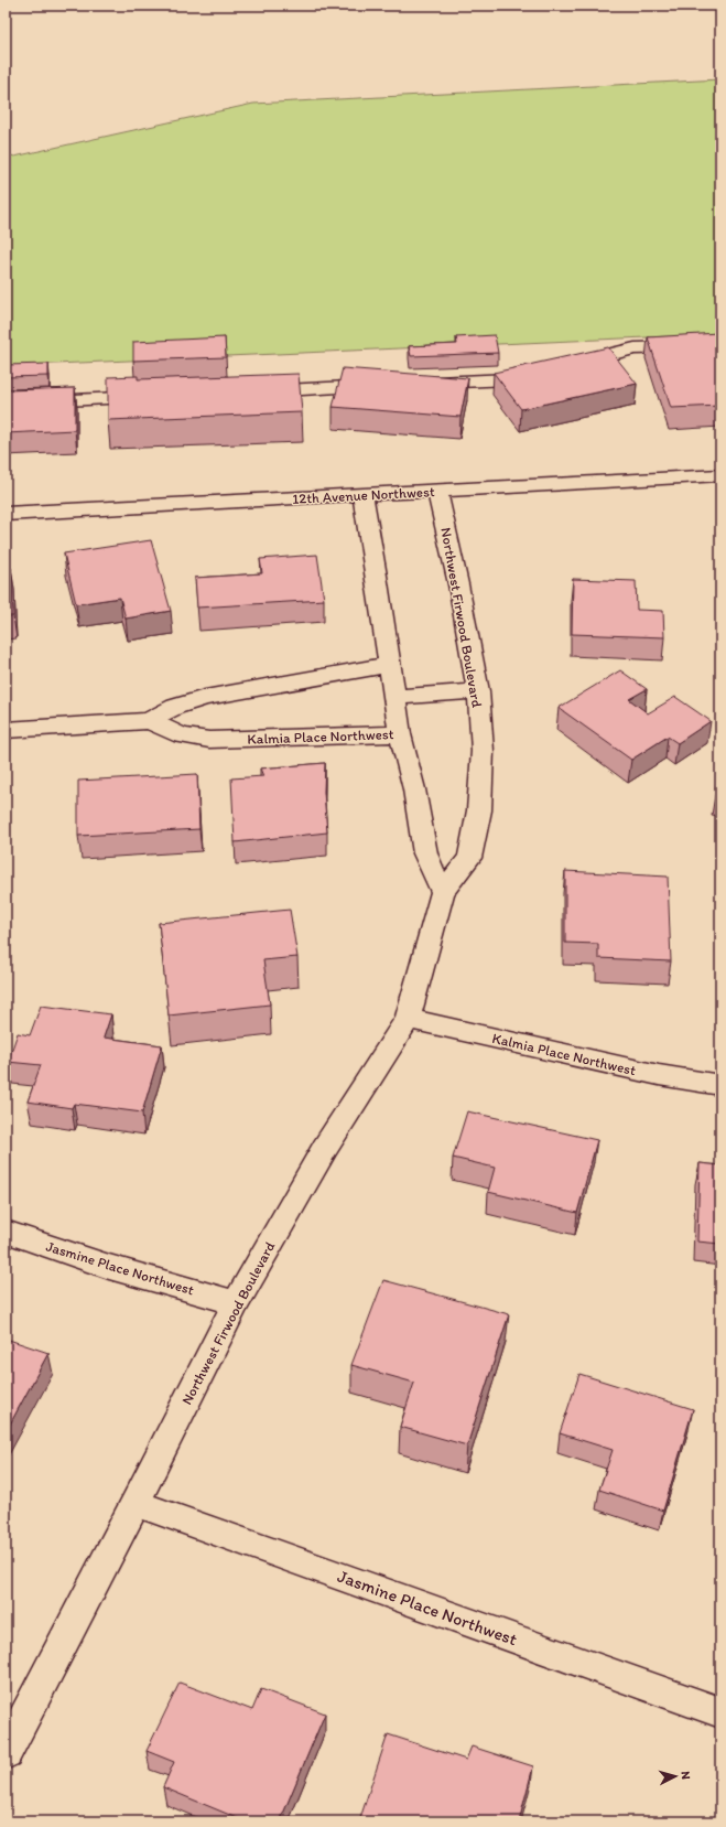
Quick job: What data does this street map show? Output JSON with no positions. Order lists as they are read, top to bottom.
{
  "streets": {
    "street": [
      "12th Avenue Northwest",
      "Northwest Firwood Boulevard",
      "Kalmia Place Northwest",
      "Jasmine Place Northwest"
    ]
  },
  "crossings": [
    ["12th Avenue Northwest", "Northwest Firwood Boulevard"],
    ["Northwest Firwood Boulevard", "Kalmia Place Northwest"],
    ["Northwest Firwood Boulevard", "Jasmine Place Northwest"]
  ],
  "north": "right"
}
